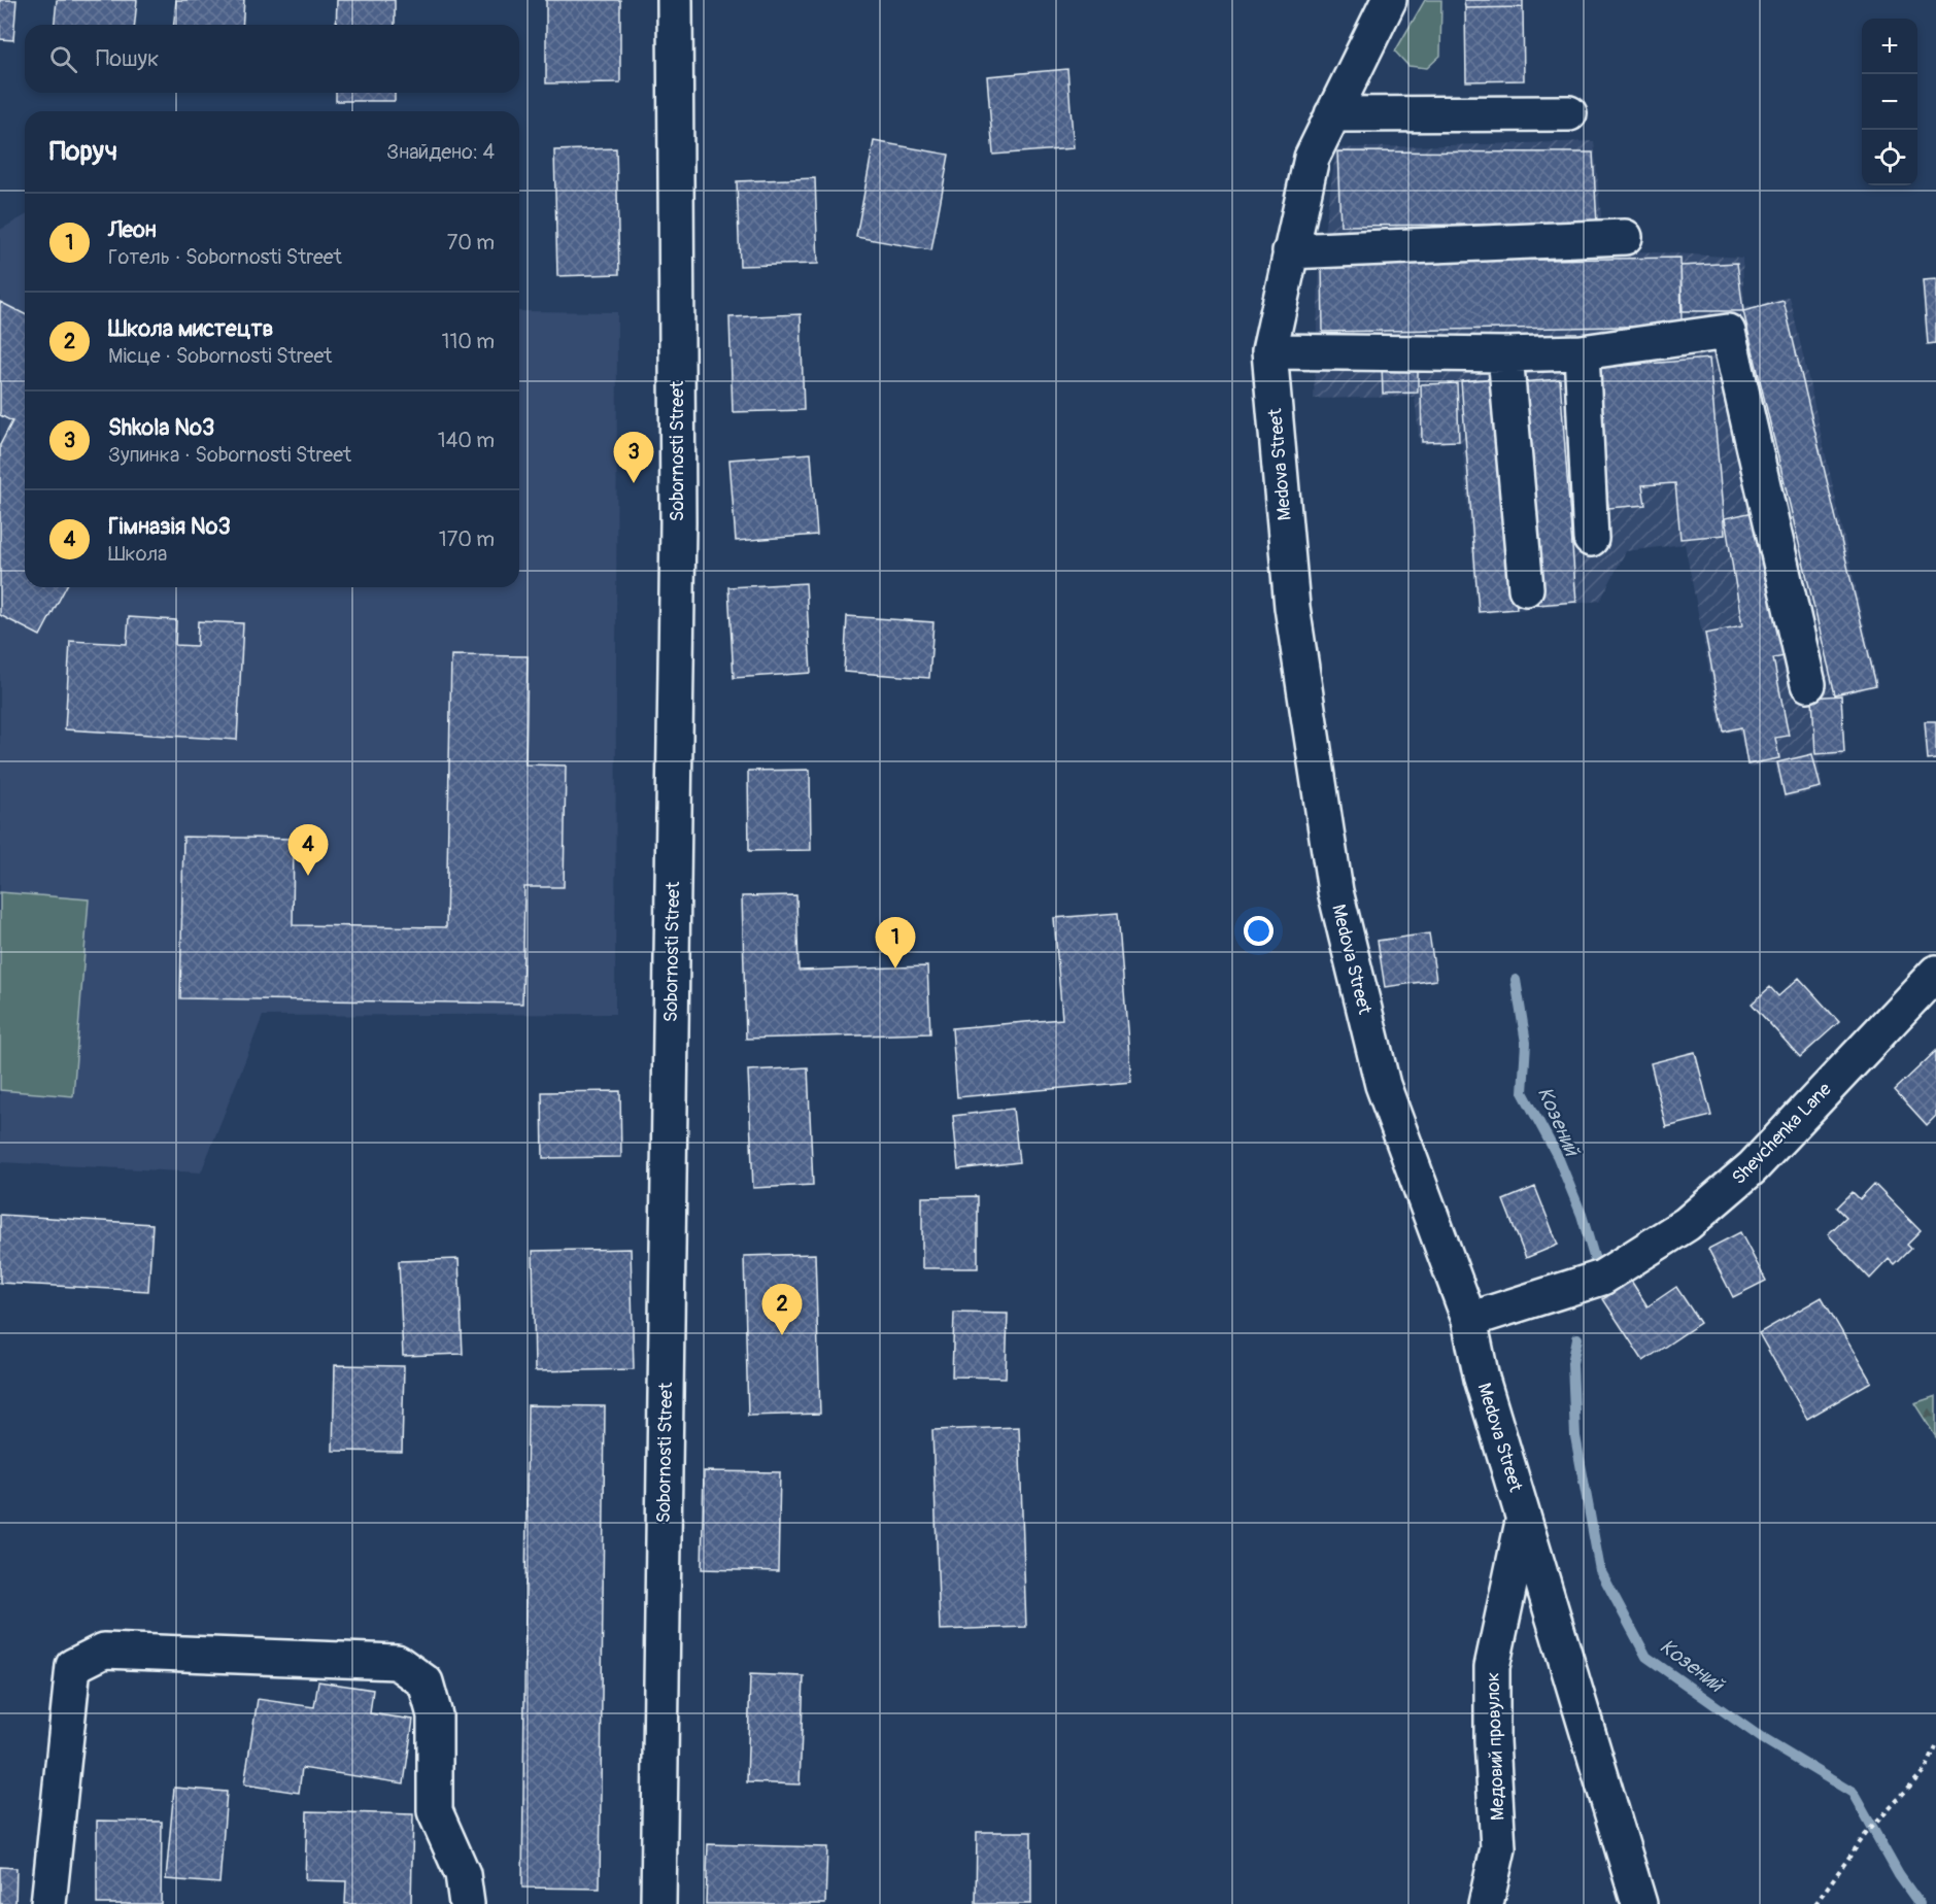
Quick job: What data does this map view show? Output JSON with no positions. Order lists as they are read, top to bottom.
{
  "streets": {
    "street": [
      "Sobornosti Street",
      "Medova Street",
      "Shevchenka Lane",
      "Медовий провулок"
    ]
  },
  "crossings": [
    ["Medova Street", "Shevchenka Lane"],
    ["Medova Street", "Медовий провулок"]
  ],
  "water": ["Козений"],
  "page": {
    "map_buttons": ["+", "−"],
    "search": "Пошук",
    "heading": ["Поруч", "Знайдено: 4"],
    "list": [
      {
        "mark": "1",
        "name": "Леон",
        "note": "Готель · Sobornosti Street",
        "value": "70 m"
      },
      {
        "mark": "2",
        "name": "Школа мистецтв",
        "note": "Місце · Sobornosti Street",
        "value": "110 m"
      },
      {
        "mark": "3",
        "name": "Shkola №3",
        "note": "Зупинка · Sobornosti Street",
        "value": "140 m"
      },
      {
        "mark": "4",
        "name": "Гімназія №3",
        "note": "Школа",
        "value": "170 m"
      }
    ],
    "pins": [
      "3",
      "4",
      "1",
      "2"
    ]
  }
}
